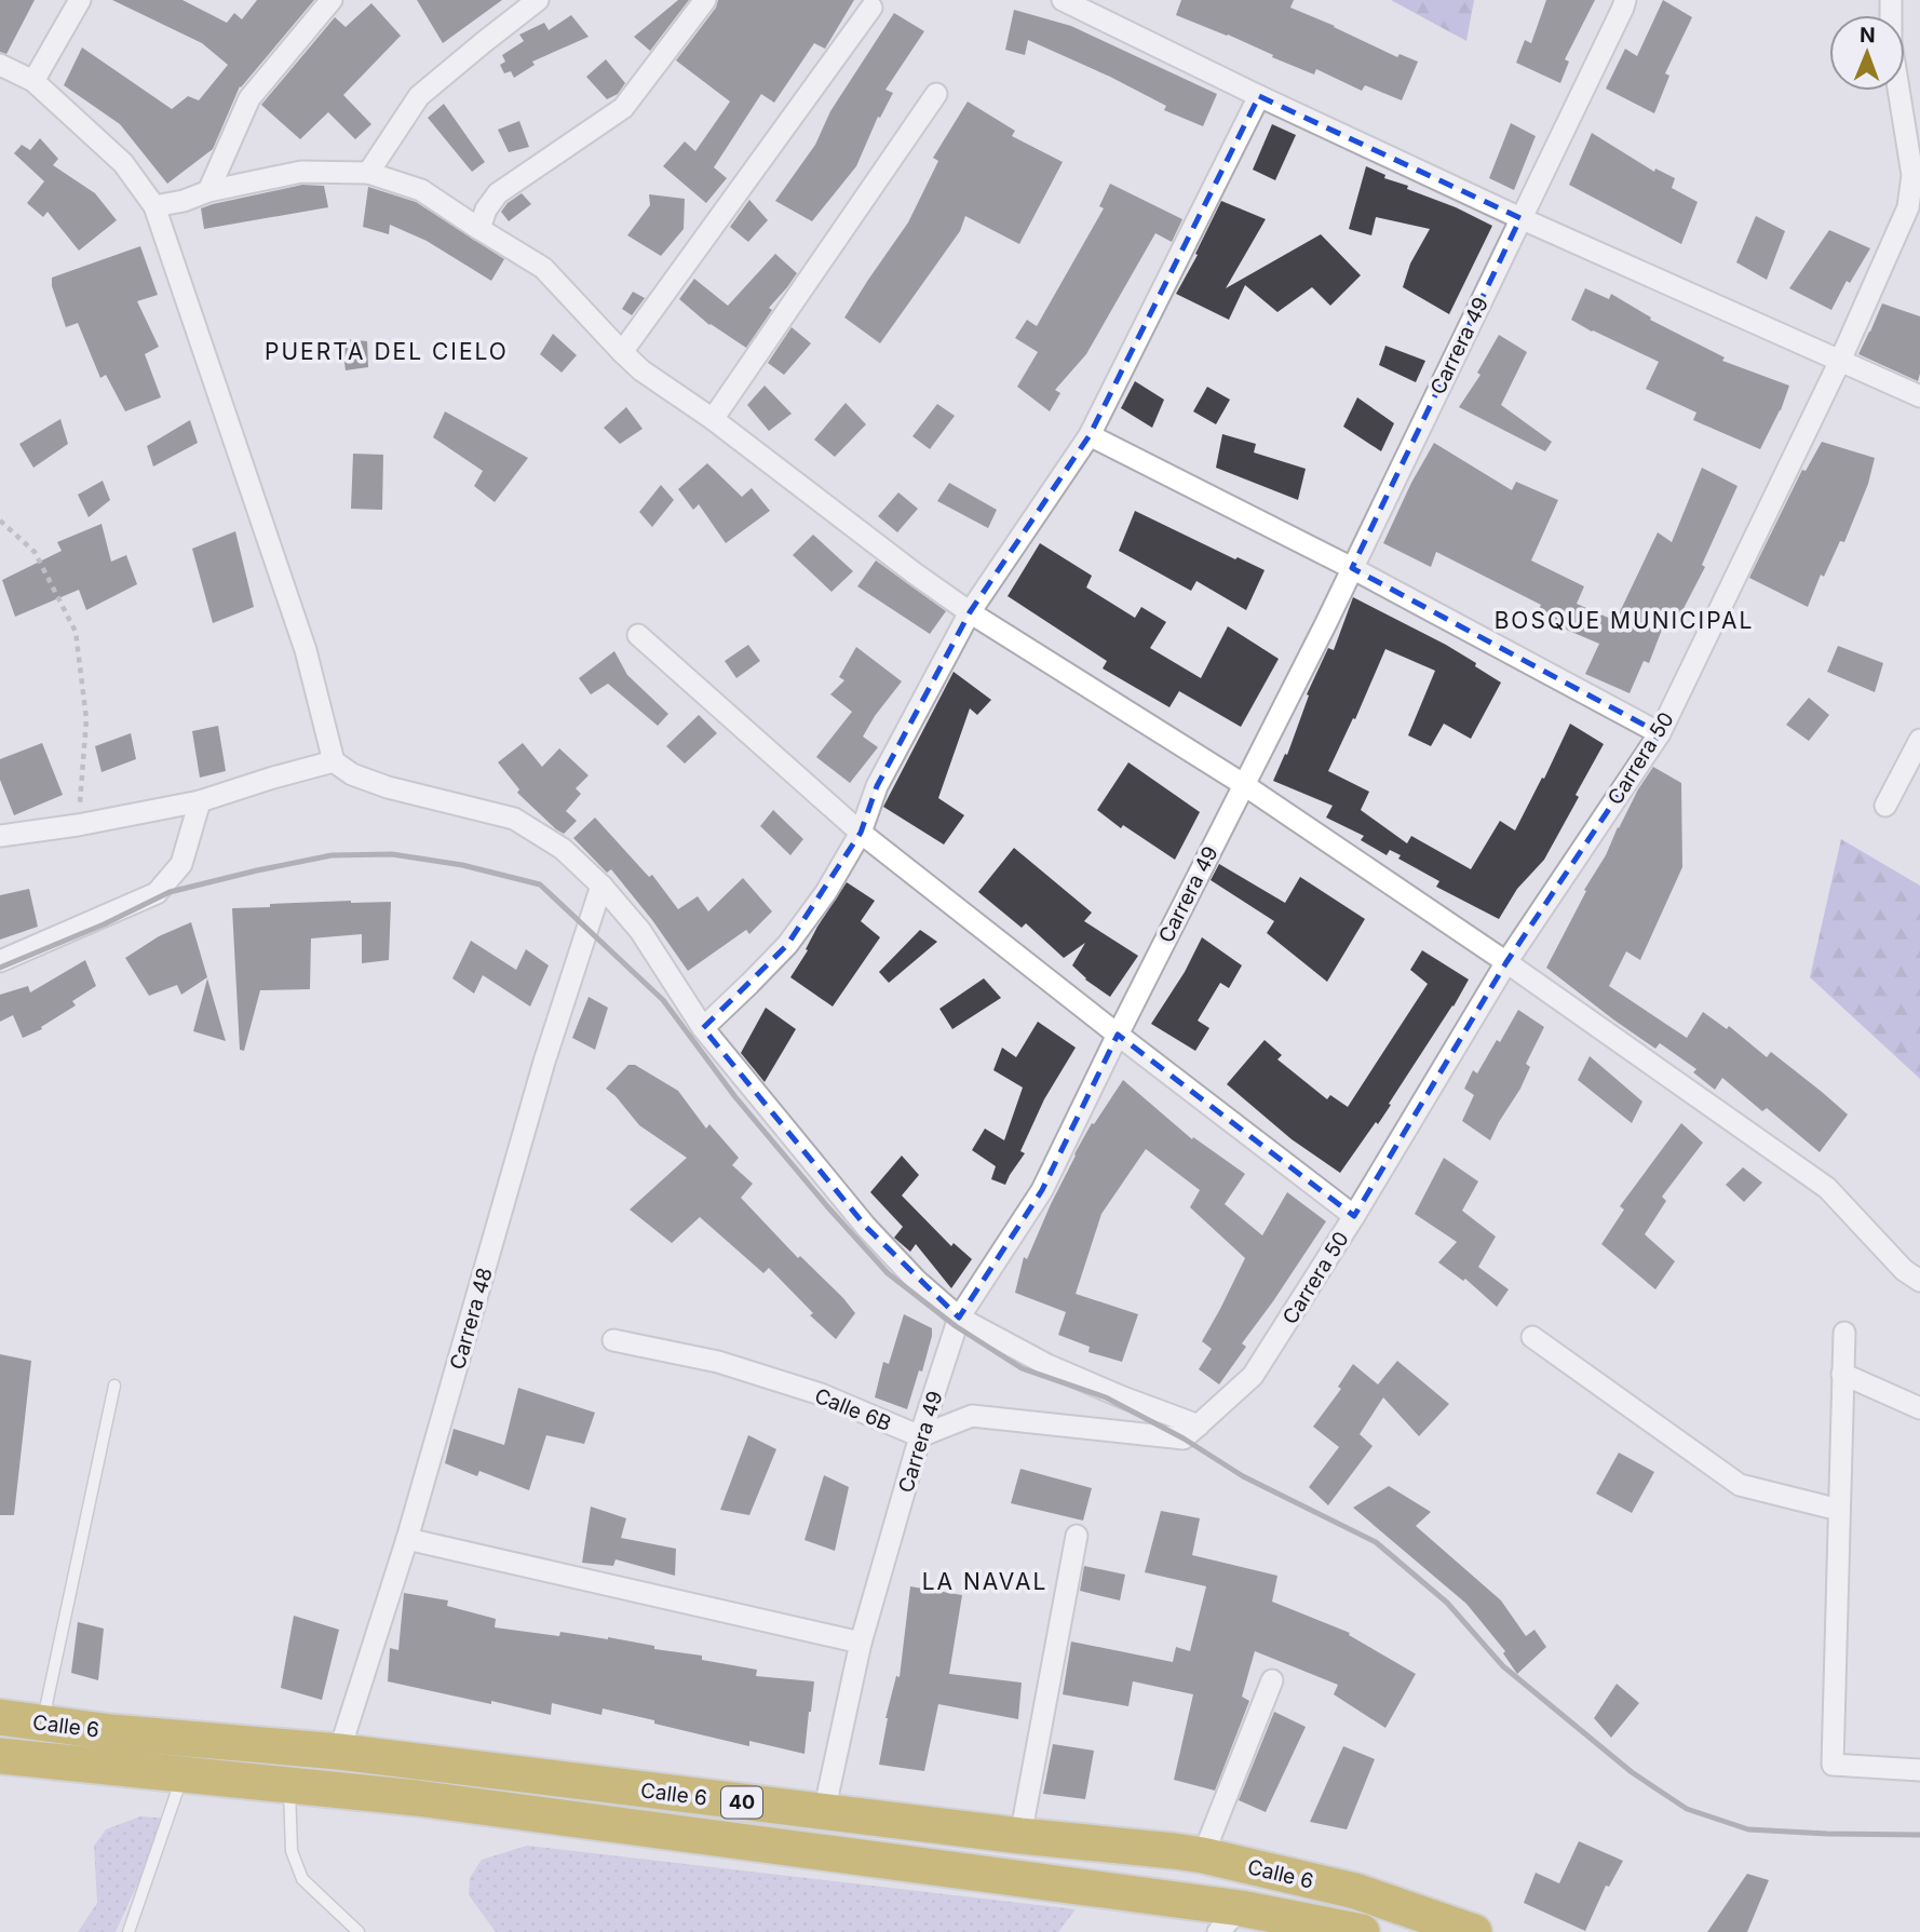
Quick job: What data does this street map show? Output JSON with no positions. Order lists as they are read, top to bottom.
{
  "streets": {
    "highway": ["Calle 6", "40"],
    "street": [
      "Carrera 49",
      "Carrera 50",
      "Carrera 48",
      "Calle 6B"
    ]
  },
  "crossings": [
    ["Carrera 49", "Calle 6B"],
    ["Carrera 49", "Calle 6"],
    ["Carrera 48", "Calle 6"]
  ],
  "districts": ["PUERTA DEL CIELO", "BOSQUE MUNICIPAL", "LA NAVAL"],
  "north": "top"
}
